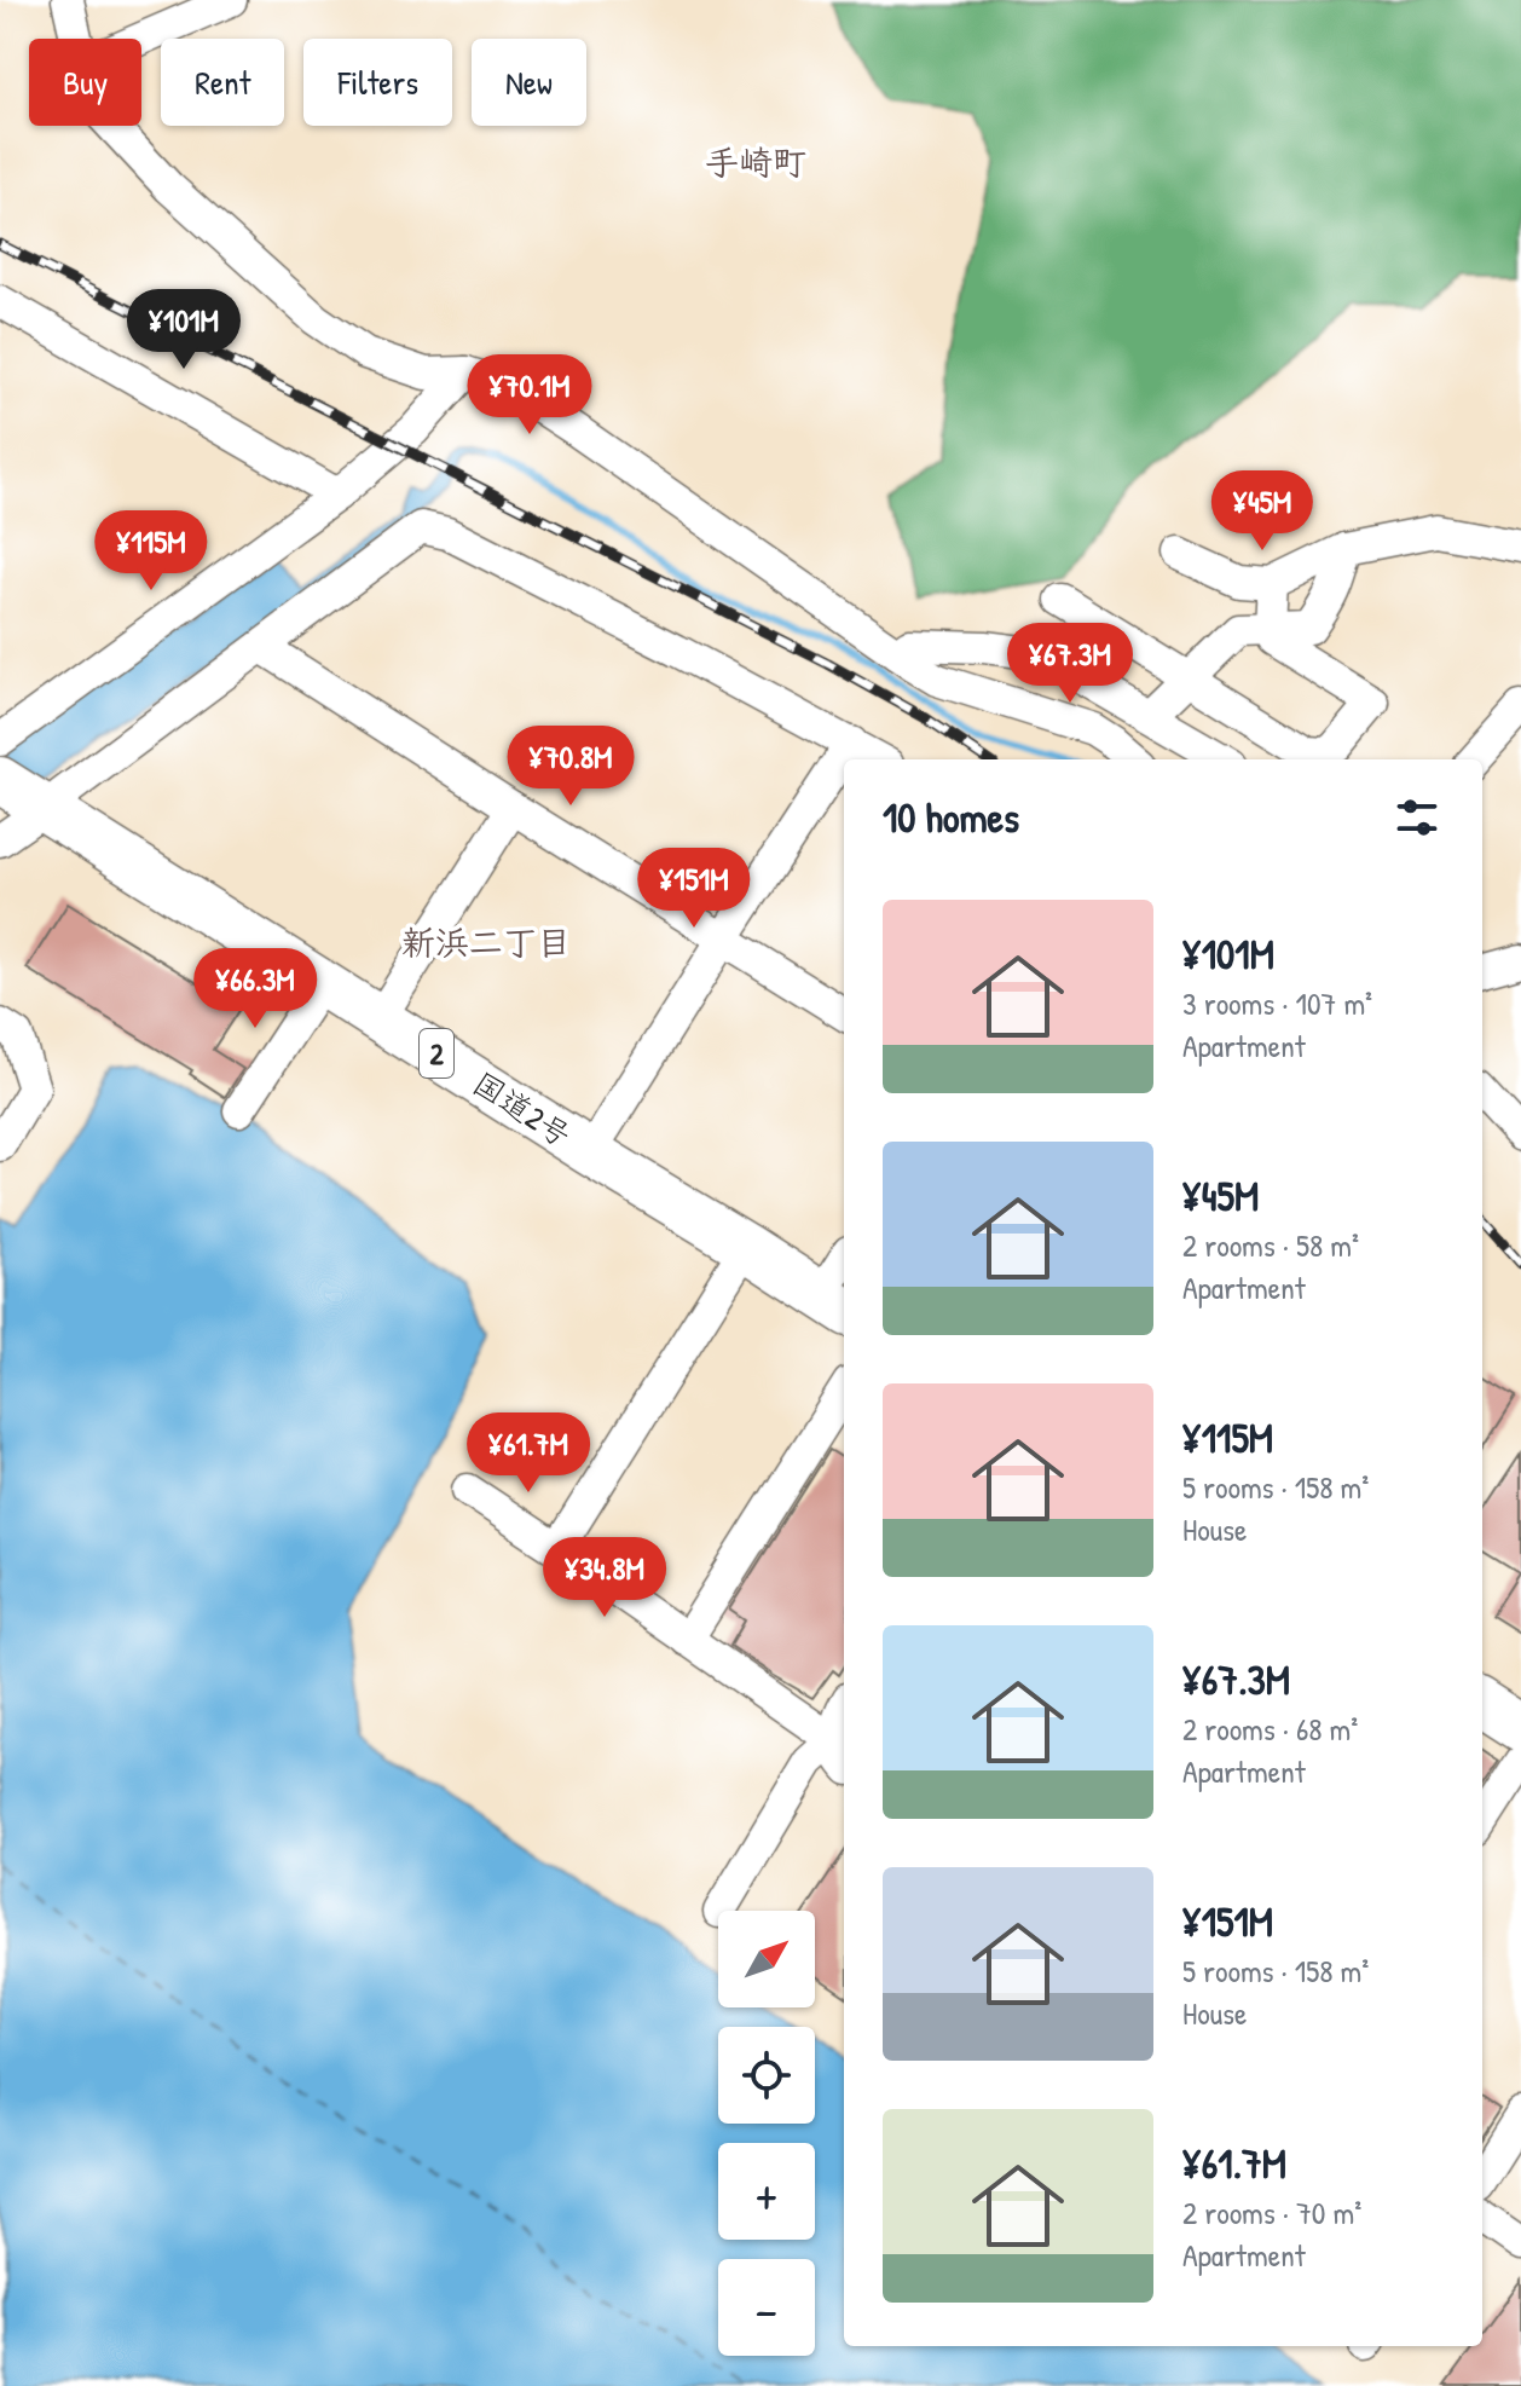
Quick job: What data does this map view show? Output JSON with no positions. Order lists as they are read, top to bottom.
{
  "streets": {
    "highway": ["2", "国道2号"]
  },
  "districts": ["手崎町", "新浜二丁目"],
  "north": "top right",
  "page": {
    "chip": [
      "Buy",
      "Rent",
      "Filters",
      "New"
    ],
    "price": [
      "¥101M",
      "¥70.1M",
      "¥45M",
      "¥115M",
      "¥67.3M",
      "¥70.8M",
      "¥151M",
      "¥66.3M",
      "¥61.7M",
      "¥34.8M"
    ],
    "heading": "10 homes",
    "list": [
      {
        "name": "¥101M",
        "note": "3 rooms · 107 m² · Apartment"
      },
      {
        "name": "¥45M",
        "note": "2 rooms · 58 m² · Apartment"
      },
      {
        "name": "¥115M",
        "note": "5 rooms · 158 m² · House"
      },
      {
        "name": "¥67.3M",
        "note": "2 rooms · 68 m² · Apartment"
      },
      {
        "name": "¥151M",
        "note": "5 rooms · 158 m² · House"
      },
      {
        "name": "¥61.7M",
        "note": "2 rooms · 70 m² · Apartment"
      }
    ],
    "map_buttons": ["+", "−"]
  }
}
